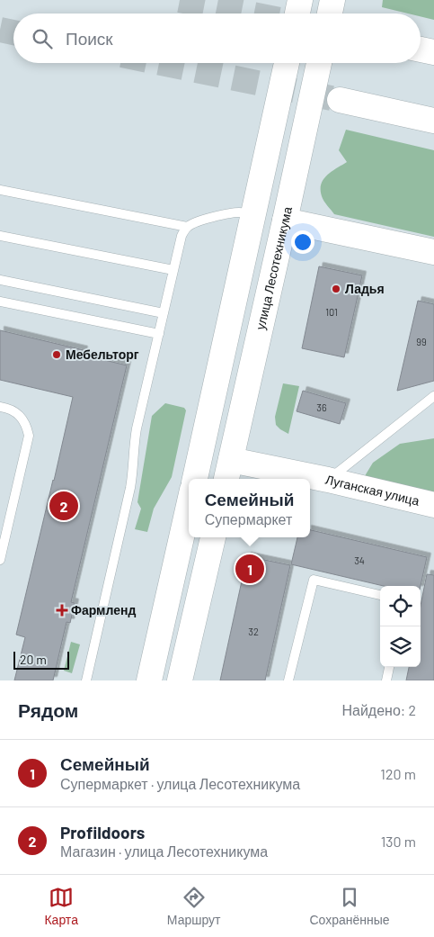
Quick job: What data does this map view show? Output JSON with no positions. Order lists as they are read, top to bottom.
{
  "streets": {
    "main road": ["улица Лесотехникума", "Луганская улица"]
  },
  "crossings": [
    ["улица Лесотехникума", "Луганская улица"]
  ],
  "places": {
    "other": ["Ладья", "Мебельторг"],
    "health": ["Фармленд"]
  },
  "house_numbers": [
    "101",
    "99",
    "36",
    "34",
    "32"
  ],
  "scale_bar": "20 m",
  "page": {
    "search": "Поиск",
    "popup": ["Семейный", "Супермаркет"],
    "pins": ["2", "1"],
    "scale": "20 m",
    "heading": ["Рядом", "Найдено: 2"],
    "list": [
      {
        "mark": "1",
        "name": "Семейный",
        "note": "Супермаркет · улица Лесотехникума",
        "value": "120 m"
      },
      {
        "mark": "2",
        "name": "Profildoors",
        "note": "Магазин · улица Лесотехникума",
        "value": "130 m"
      }
    ],
    "nav": ["Карта", "Маршрут", "Сохранённые"]
  }
}
